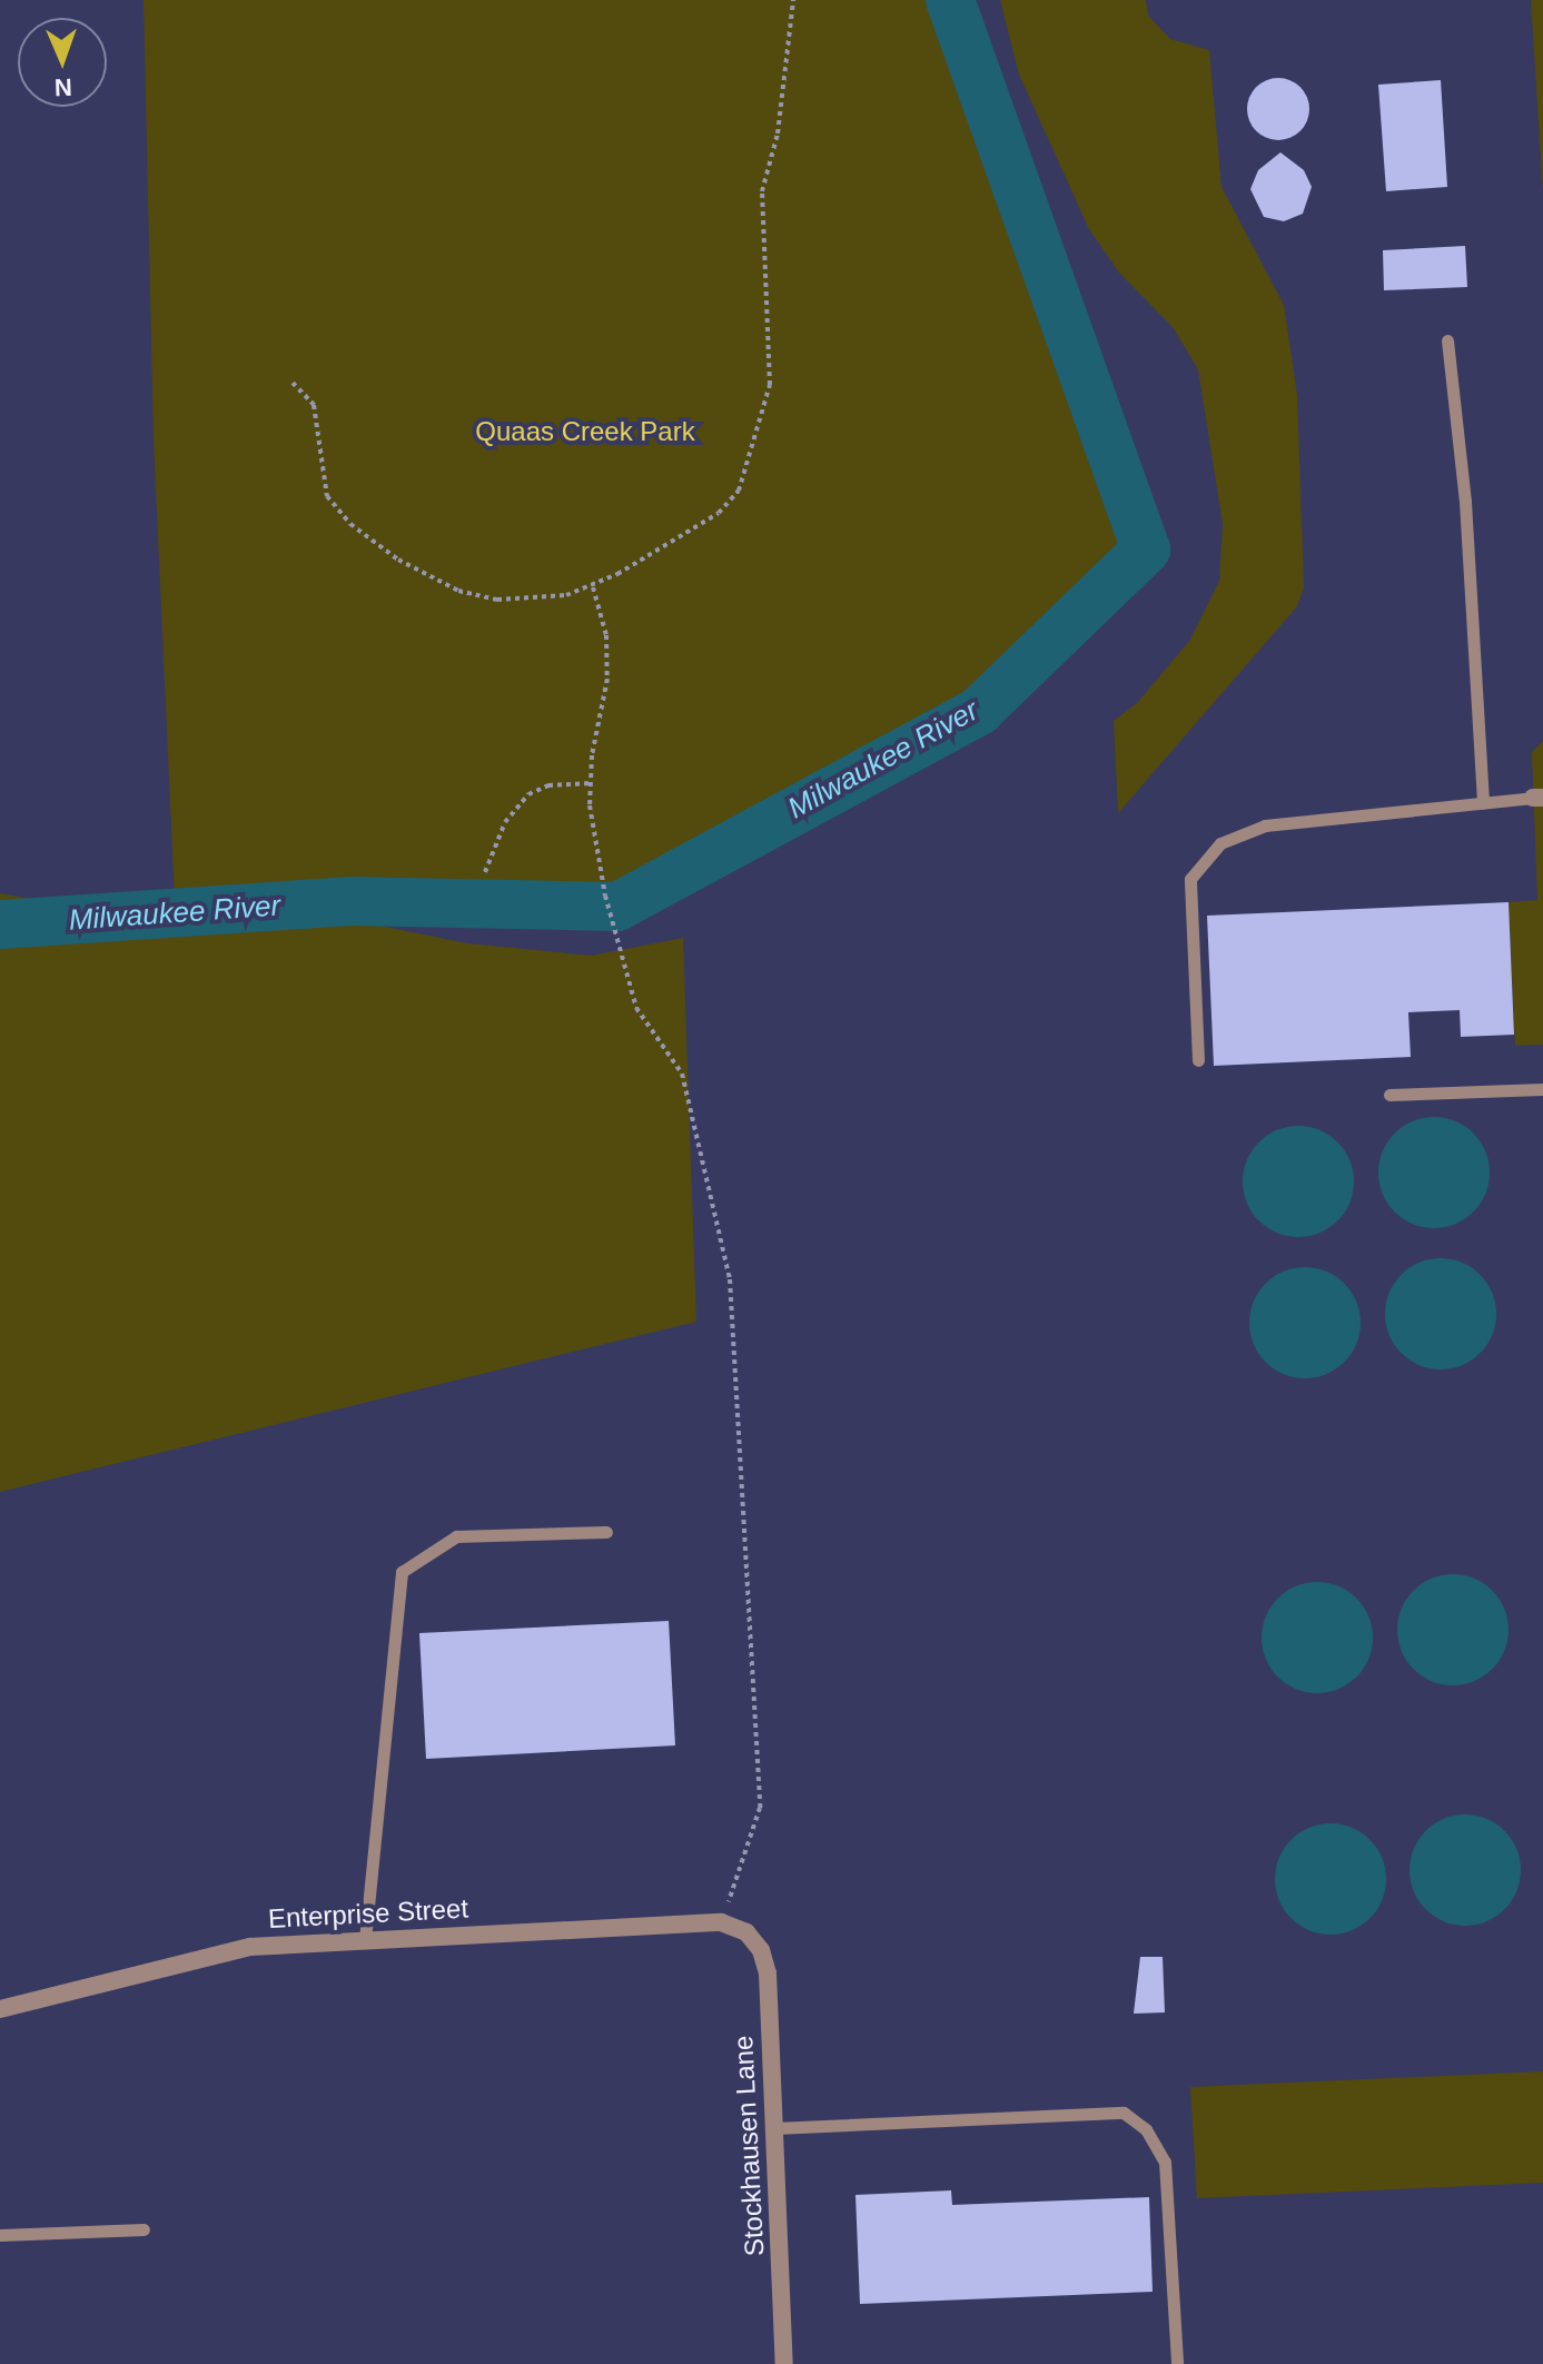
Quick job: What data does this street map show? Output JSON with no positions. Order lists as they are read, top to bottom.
{
  "streets": {
    "street": ["Enterprise Street", "Stockhausen Lane"]
  },
  "crossings": [
    ["Enterprise Street", "Stockhausen Lane"]
  ],
  "water": ["Milwaukee River"],
  "parks": ["Quaas Creek Park"],
  "north": "bottom"
}
